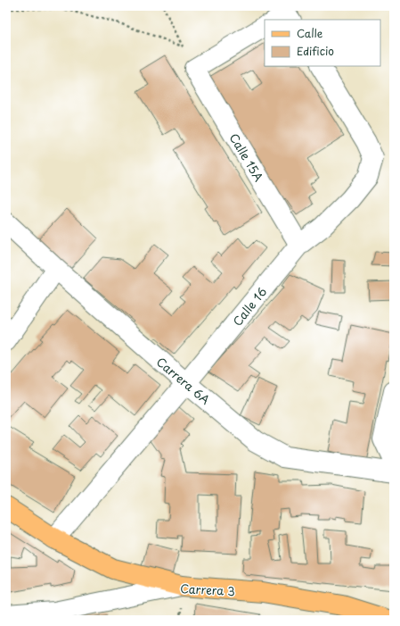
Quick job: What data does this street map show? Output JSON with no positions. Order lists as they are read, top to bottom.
{
  "streets": {
    "main road": ["Carrera 3"],
    "street": ["Calle 15A", "Calle 16", "Carrera 6A"]
  },
  "crossings": [
    ["Calle 15A", "Calle 16"],
    ["Calle 16", "Carrera 6A"]
  ],
  "legend": ["Calle", "Edificio"]
}
